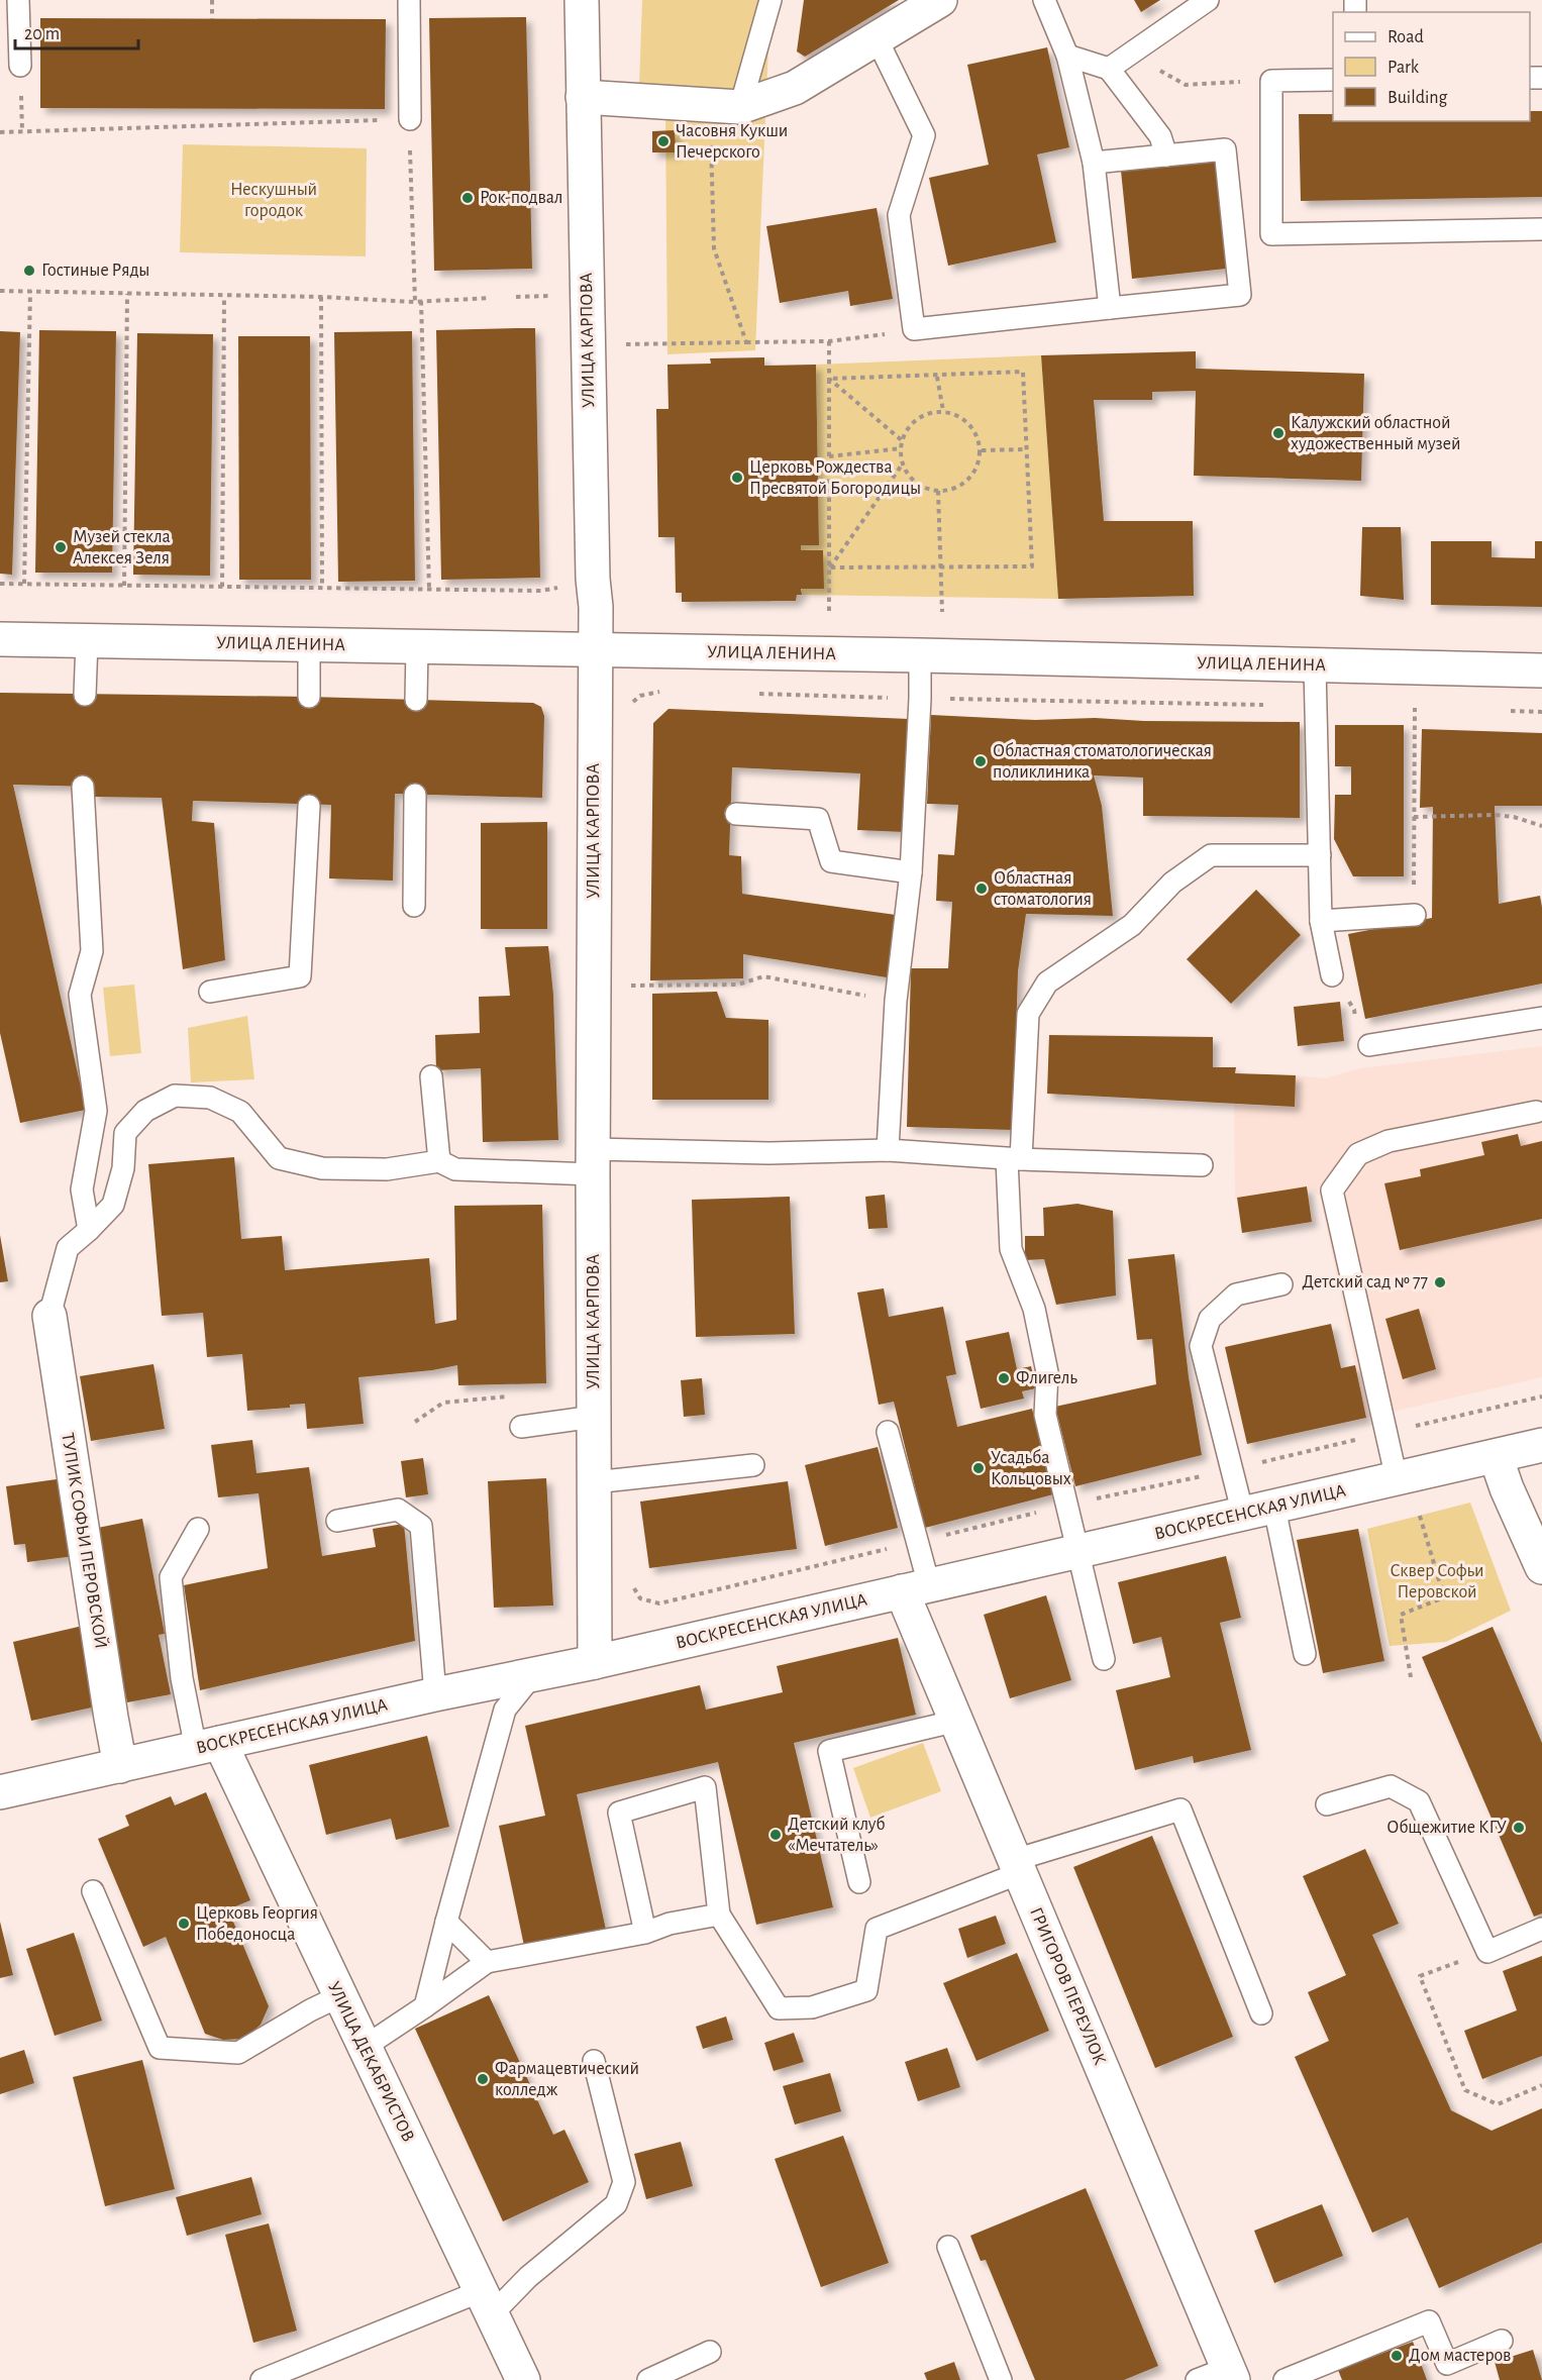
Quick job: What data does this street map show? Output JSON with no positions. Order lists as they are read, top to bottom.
{
  "streets": {
    "street": [
      "УЛИЦА КАРПОВА",
      "УЛИЦА ЛЕНИНА",
      "ВОСКРЕСЕНСКАЯ УЛИЦА",
      "ТУПИК СОФЬИ ПЕРОВСКОЙ",
      "ГРИГОРОВ ПЕРЕУЛОК",
      "УЛИЦА ДЕКАБРИСТОВ"
    ]
  },
  "crossings": [
    ["УЛИЦА КАРПОВА", "УЛИЦА ЛЕНИНА"],
    ["УЛИЦА КАРПОВА", "ВОСКРЕСЕНСКАЯ УЛИЦА"],
    ["ВОСКРЕСЕНСКАЯ УЛИЦА", "ТУПИК СОФЬИ ПЕРОВСКОЙ"],
    ["ВОСКРЕСЕНСКАЯ УЛИЦА", "ГРИГОРОВ ПЕРЕУЛОК"],
    ["ВОСКРЕСЕНСКАЯ УЛИЦА", "УЛИЦА ДЕКАБРИСТОВ"]
  ],
  "parks": ["Нескушный городок", "Сквер Софьи Перовской"],
  "places": [
    "Часовня Кукши Печерского",
    "Рок-подвал",
    "Гостиные Ряды",
    "Калужский областной художественный музей",
    "Церковь Рождества Пресвятой Богородицы",
    "Музей стекла Алексея Зеля",
    "Областная стоматологическая поликлиника",
    "Областная стоматология",
    "Детский сад № 77",
    "Флигель",
    "Усадьба Кольцовых",
    "Общежитие КГУ",
    "Детский клуб «Мечтатель»",
    "Церковь Георгия Победоносца",
    "Фармацевтический колледж",
    "Дом мастеров"
  ],
  "legend": ["Road", "Park", "Building"],
  "scale_bar": "20 m"
}
